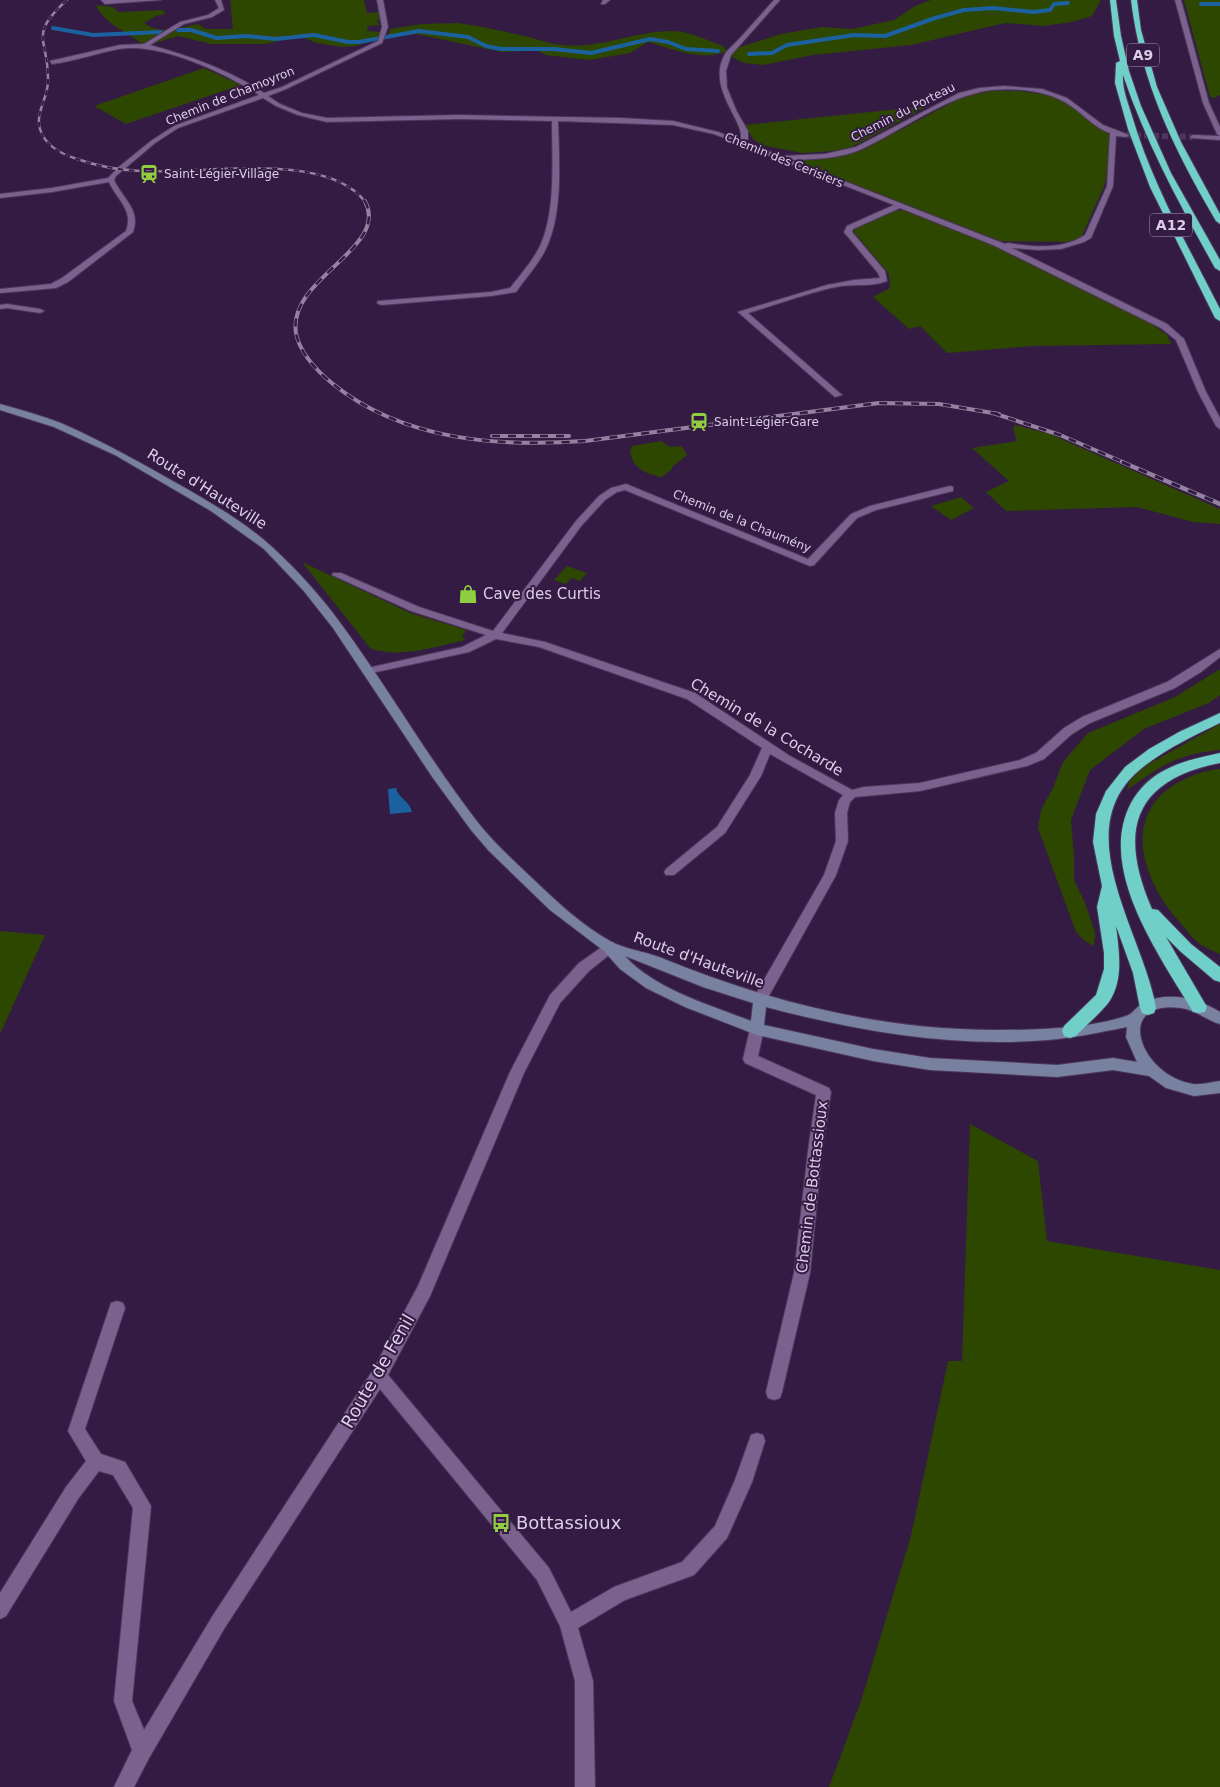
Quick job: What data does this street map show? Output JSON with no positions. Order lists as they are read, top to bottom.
{
  "streets": {
    "highway": ["A9", "A12"],
    "main road": ["Route d'Hauteville"],
    "street": [
      "Chemin de Chamoyron",
      "Chemin du Porteau",
      "Chemin des Cerisiers",
      "Chemin de la Chaumény",
      "Chemin de la Cocharde",
      "Chemin de Bottassioux",
      "Route de Fenil"
    ]
  },
  "crossings": [
    ["A9", "A12"],
    ["Chemin de Chamoyron", "Chemin des Cerisiers"],
    ["Chemin du Porteau", "Chemin des Cerisiers"],
    ["Route d'Hauteville", "Chemin de Bottassioux"],
    ["Route d'Hauteville", "Route de Fenil"],
    ["Chemin de la Chaumény", "Chemin de la Cocharde"]
  ],
  "places": {
    "station": ["Saint-Légier-Village", "Saint-Légier-Gare"],
    "shop": ["Cave des Curtis"],
    "bus stop": ["Bottassioux"]
  }
}
